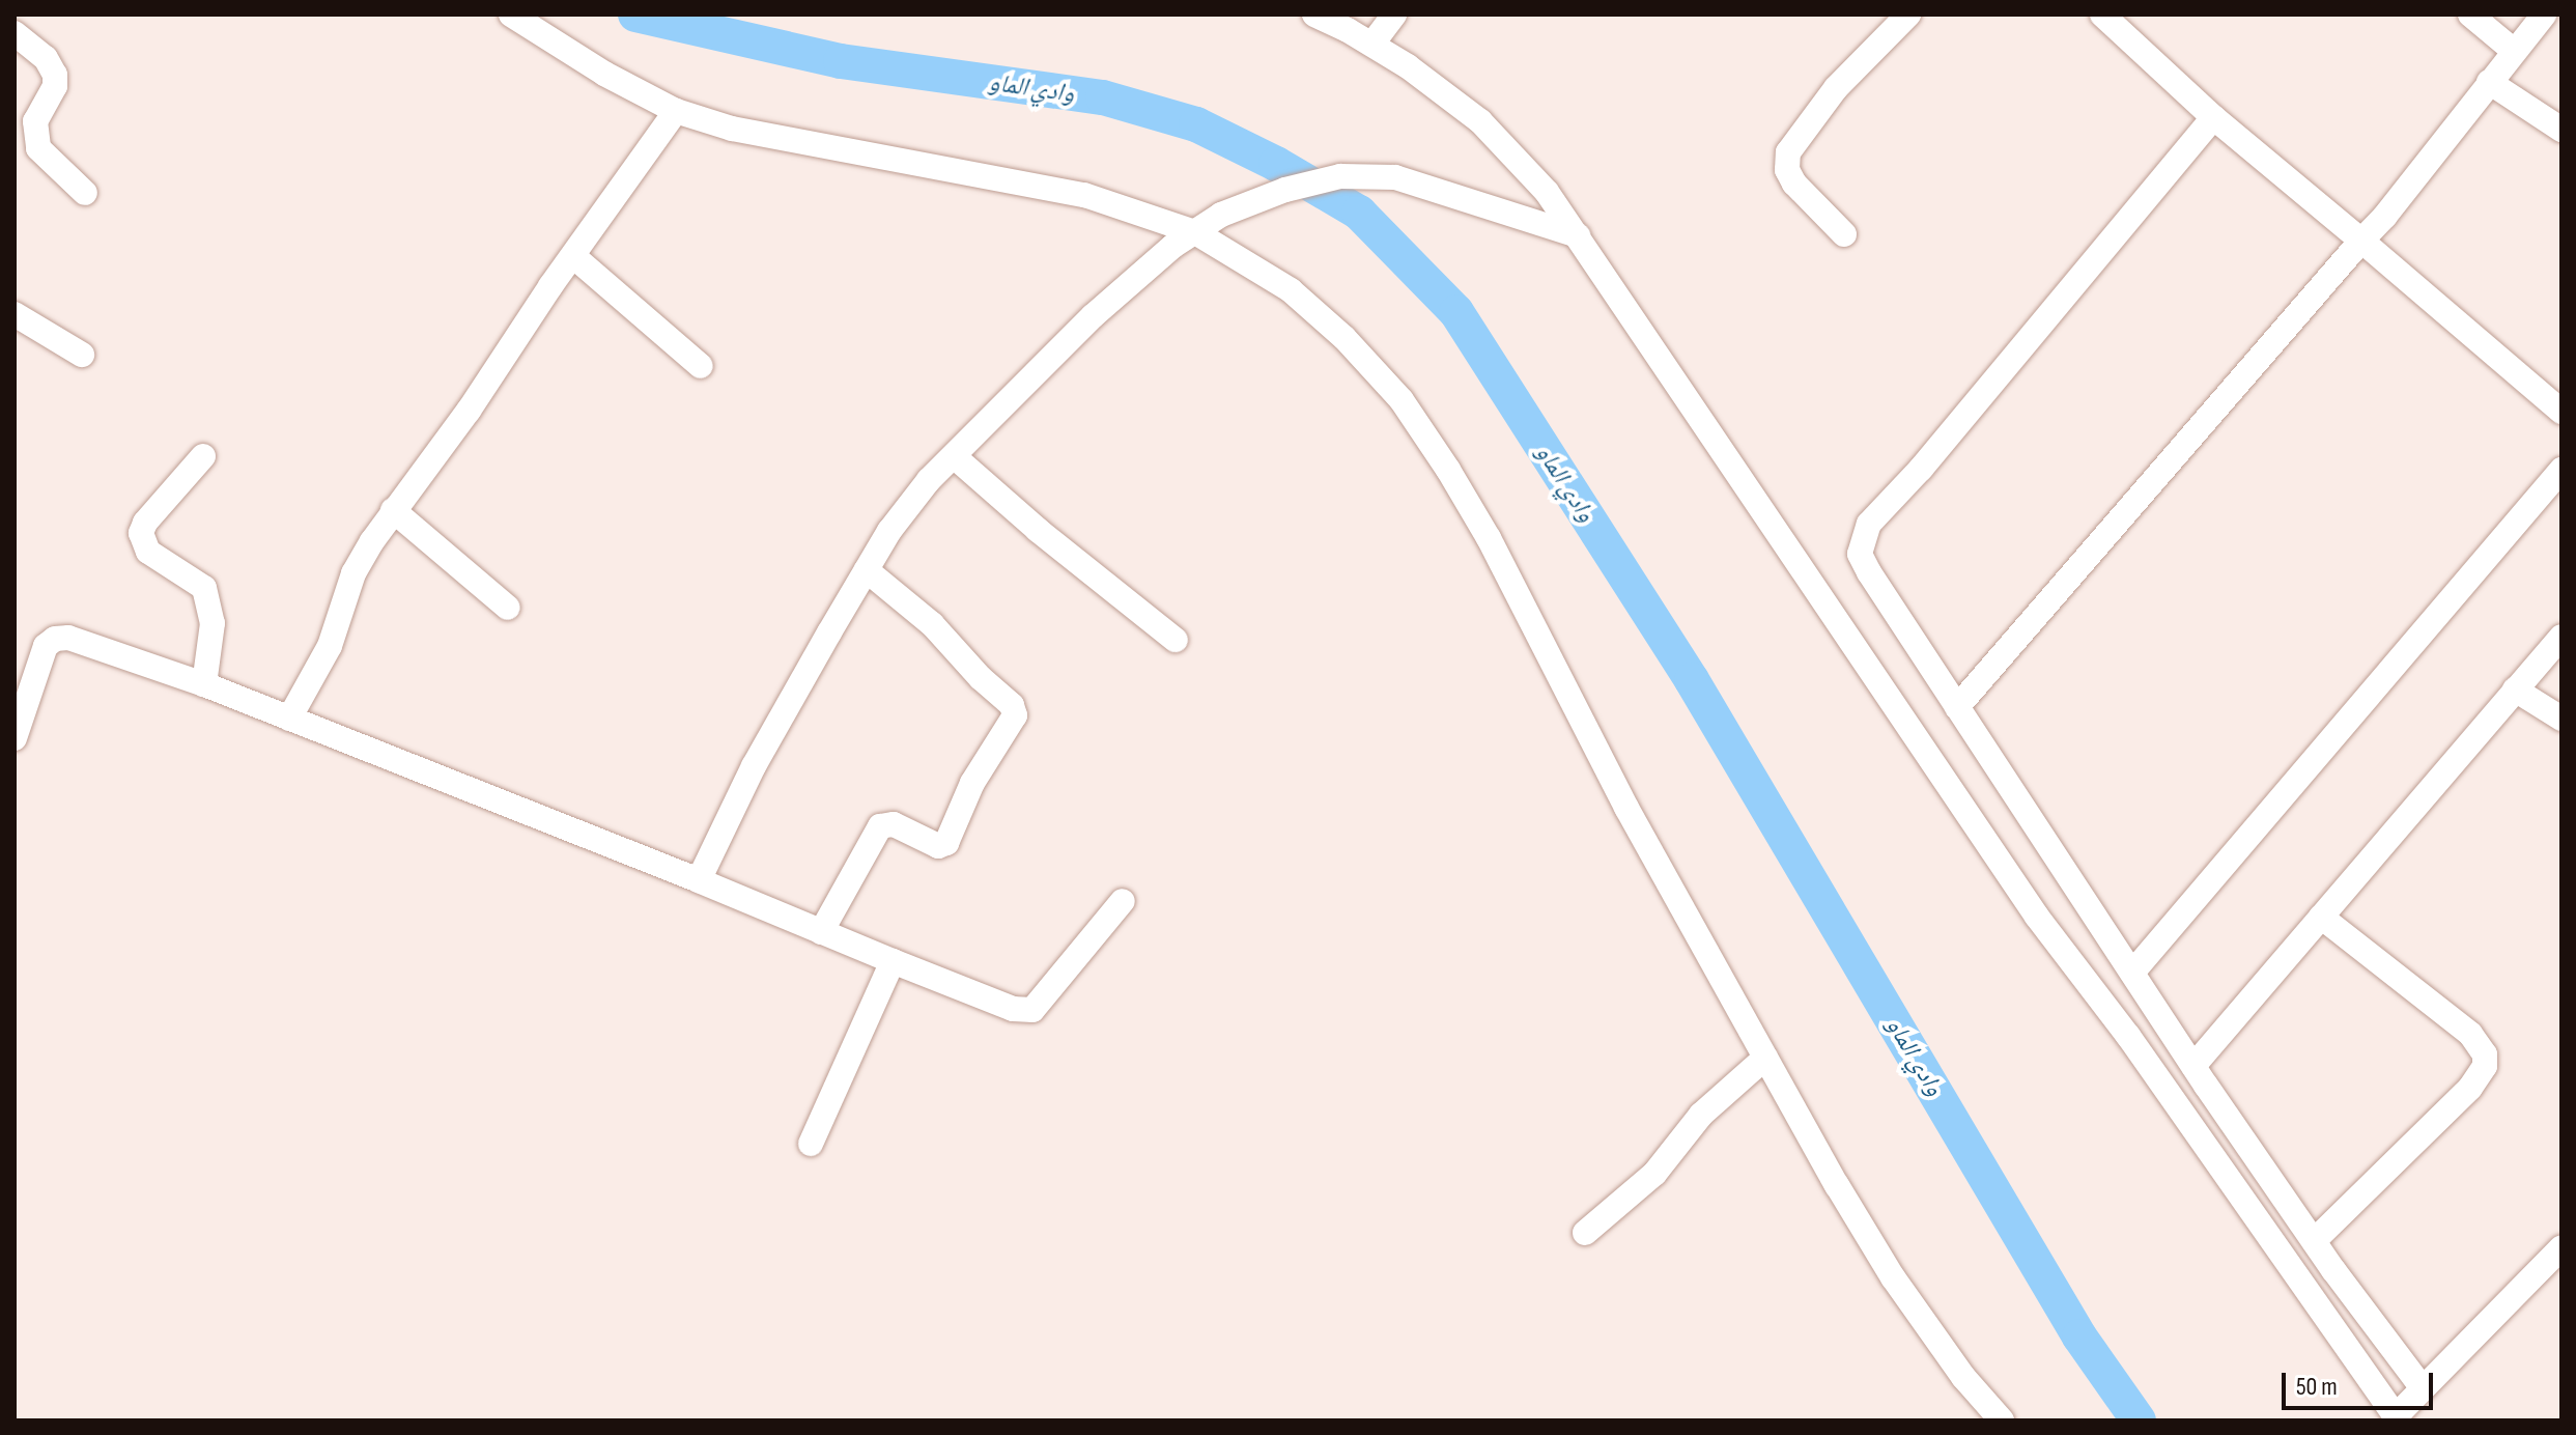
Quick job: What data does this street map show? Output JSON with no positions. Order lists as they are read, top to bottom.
{
  "water": ["وادي الماو"],
  "scale_bar": "50 m"
}
